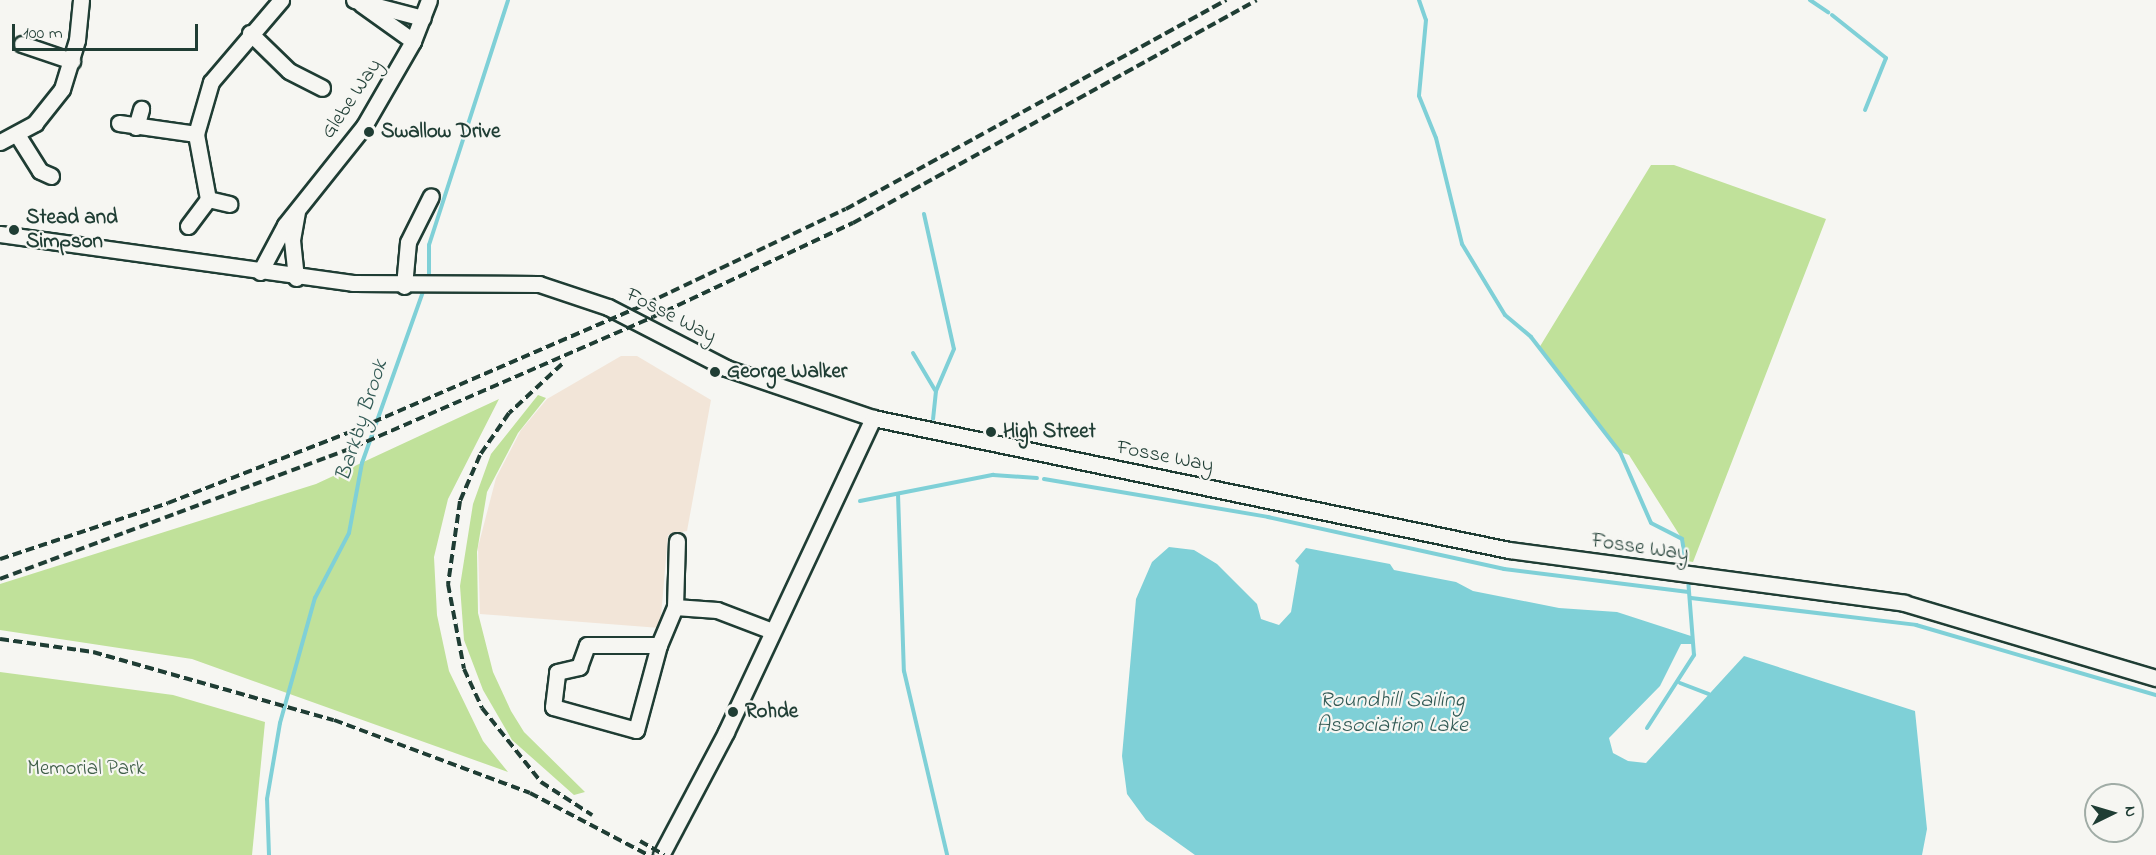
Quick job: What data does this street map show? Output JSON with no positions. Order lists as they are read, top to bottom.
{
  "streets": {
    "street": ["Glebe Way", "Fosse Way"]
  },
  "crossings": [
    ["Glebe Way", "Fosse Way"]
  ],
  "water": ["Barkby Brook", "Roundhill Sailing Association Lake"],
  "parks": ["Memorial Park"],
  "places": [
    "Swallow Drive",
    "Stead and Simpson",
    "George Walker",
    "High Street",
    "Rohde"
  ],
  "scale_bar": "100 m",
  "north": "right"
}
